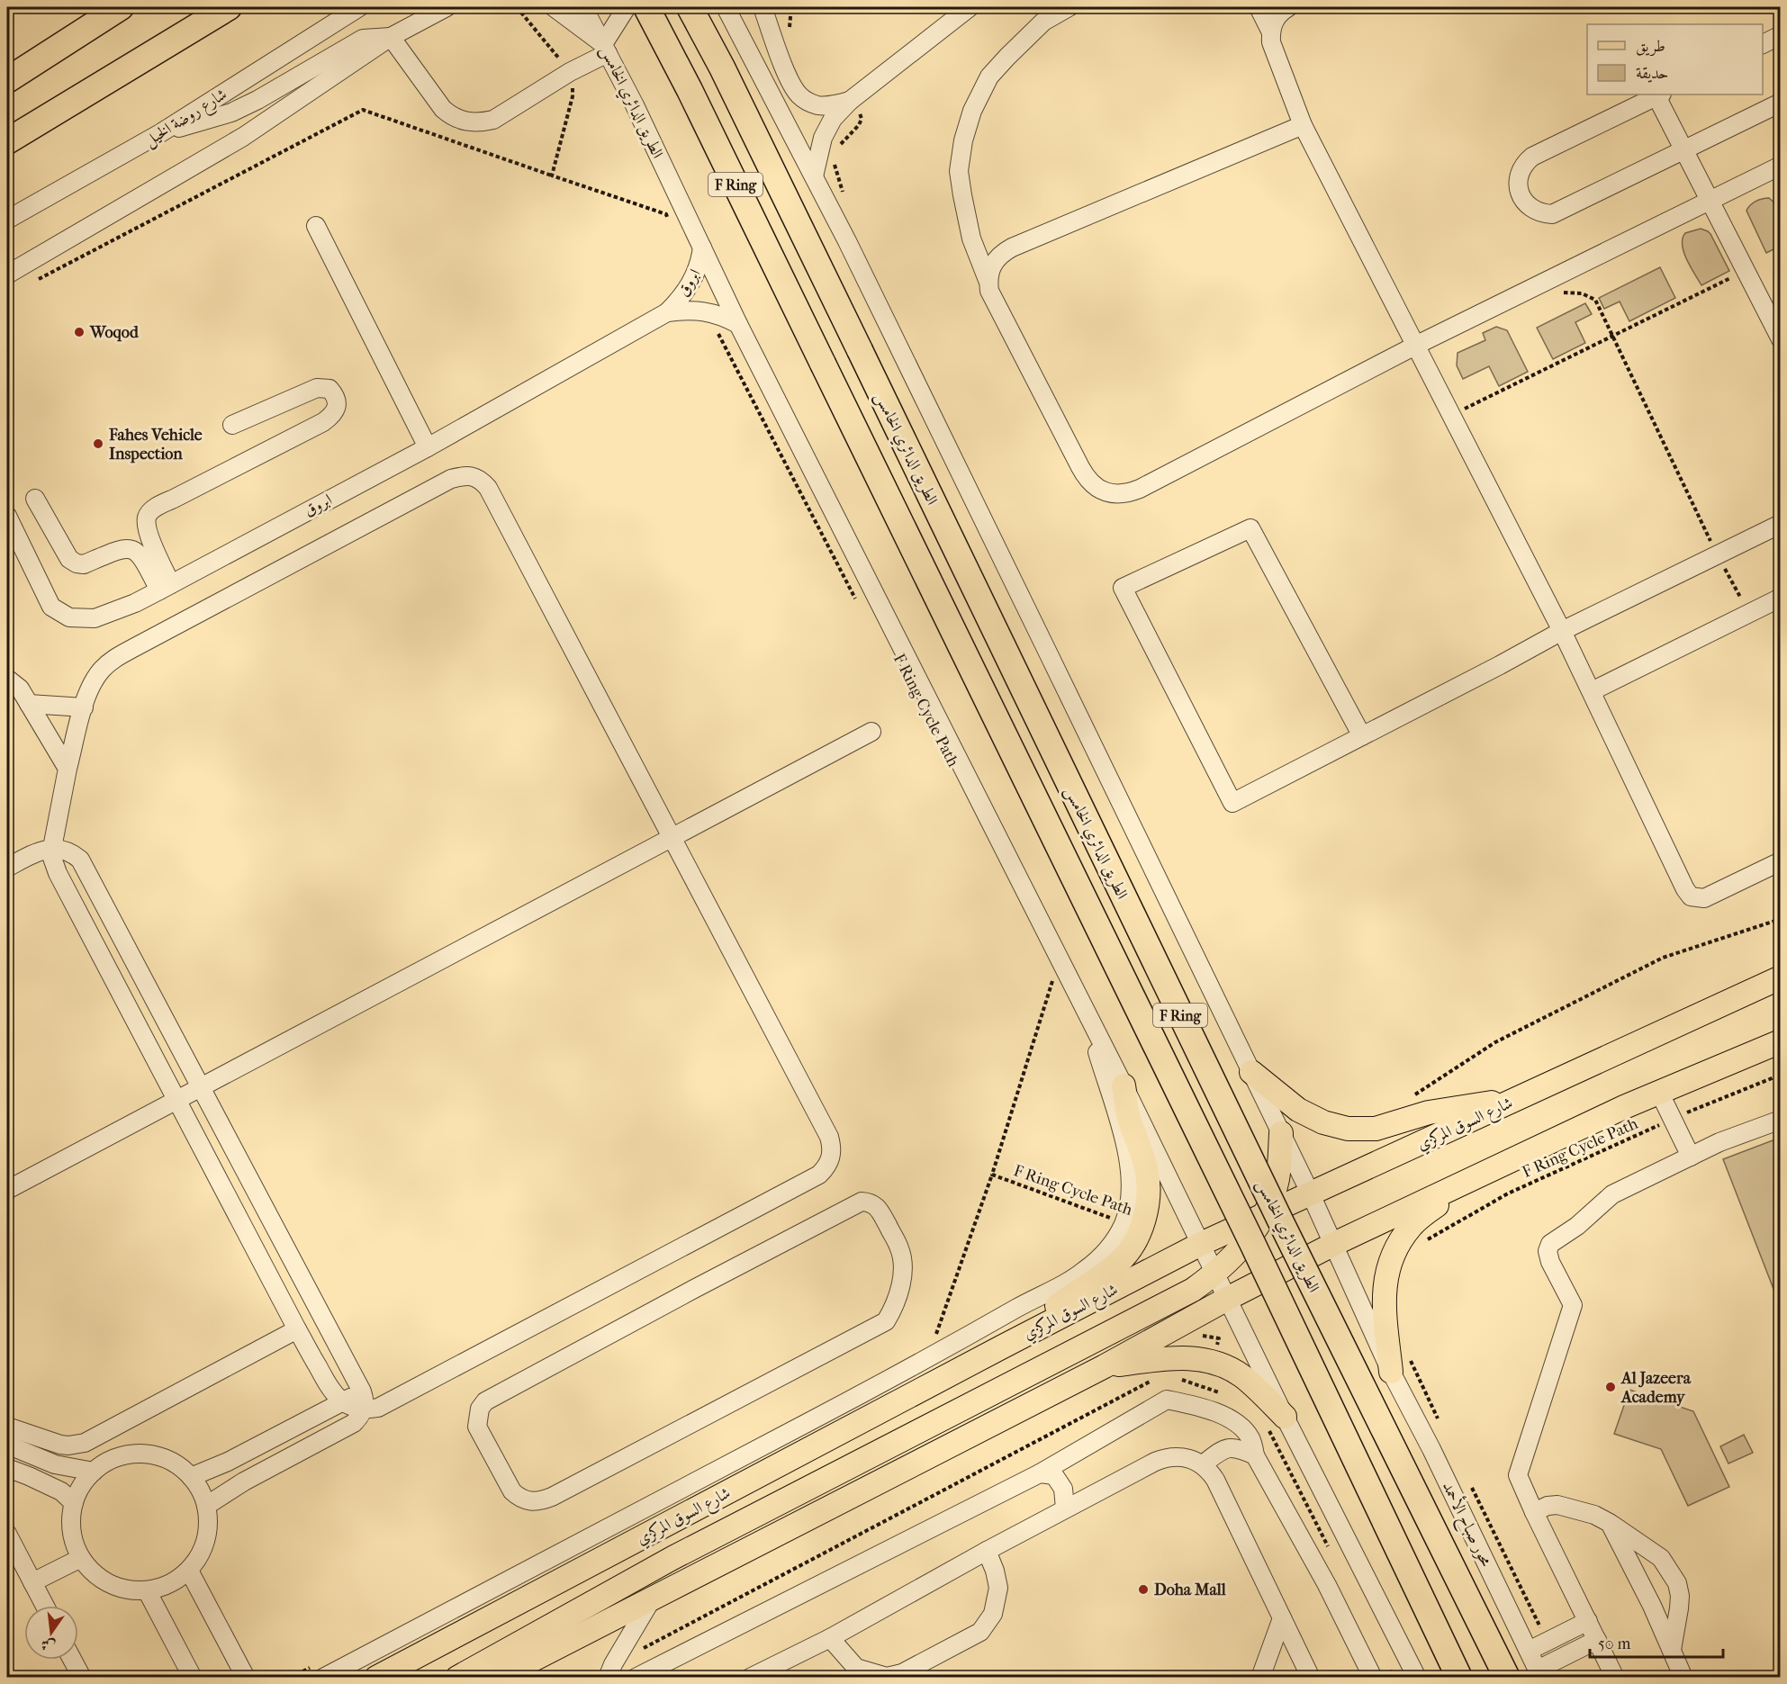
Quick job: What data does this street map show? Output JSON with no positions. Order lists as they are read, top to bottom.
{
  "streets": {
    "highway": ["الطريق الدائري الخامس", "F Ring"],
    "main road": ["شارع السوق المركزي"],
    "street": ["شارع روضة الخيل", "ابروق", "محور صباح الأحمد"],
    "path": ["F Ring Cycle Path"]
  },
  "crossings": [
    ["الطريق الدائري الخامس", "ابروق"],
    ["الطريق الدائري الخامس", "شارع السوق المركزي"],
    ["F Ring Cycle Path", "شارع السوق المركزي"]
  ],
  "places": [
    "Woqod",
    "Fahes Vehicle Inspection",
    "Al Jazeera Academy",
    "Doha Mall"
  ],
  "legend": ["طريق", "حديقة"],
  "scale_bar": "50 m",
  "north": "bottom"
}
